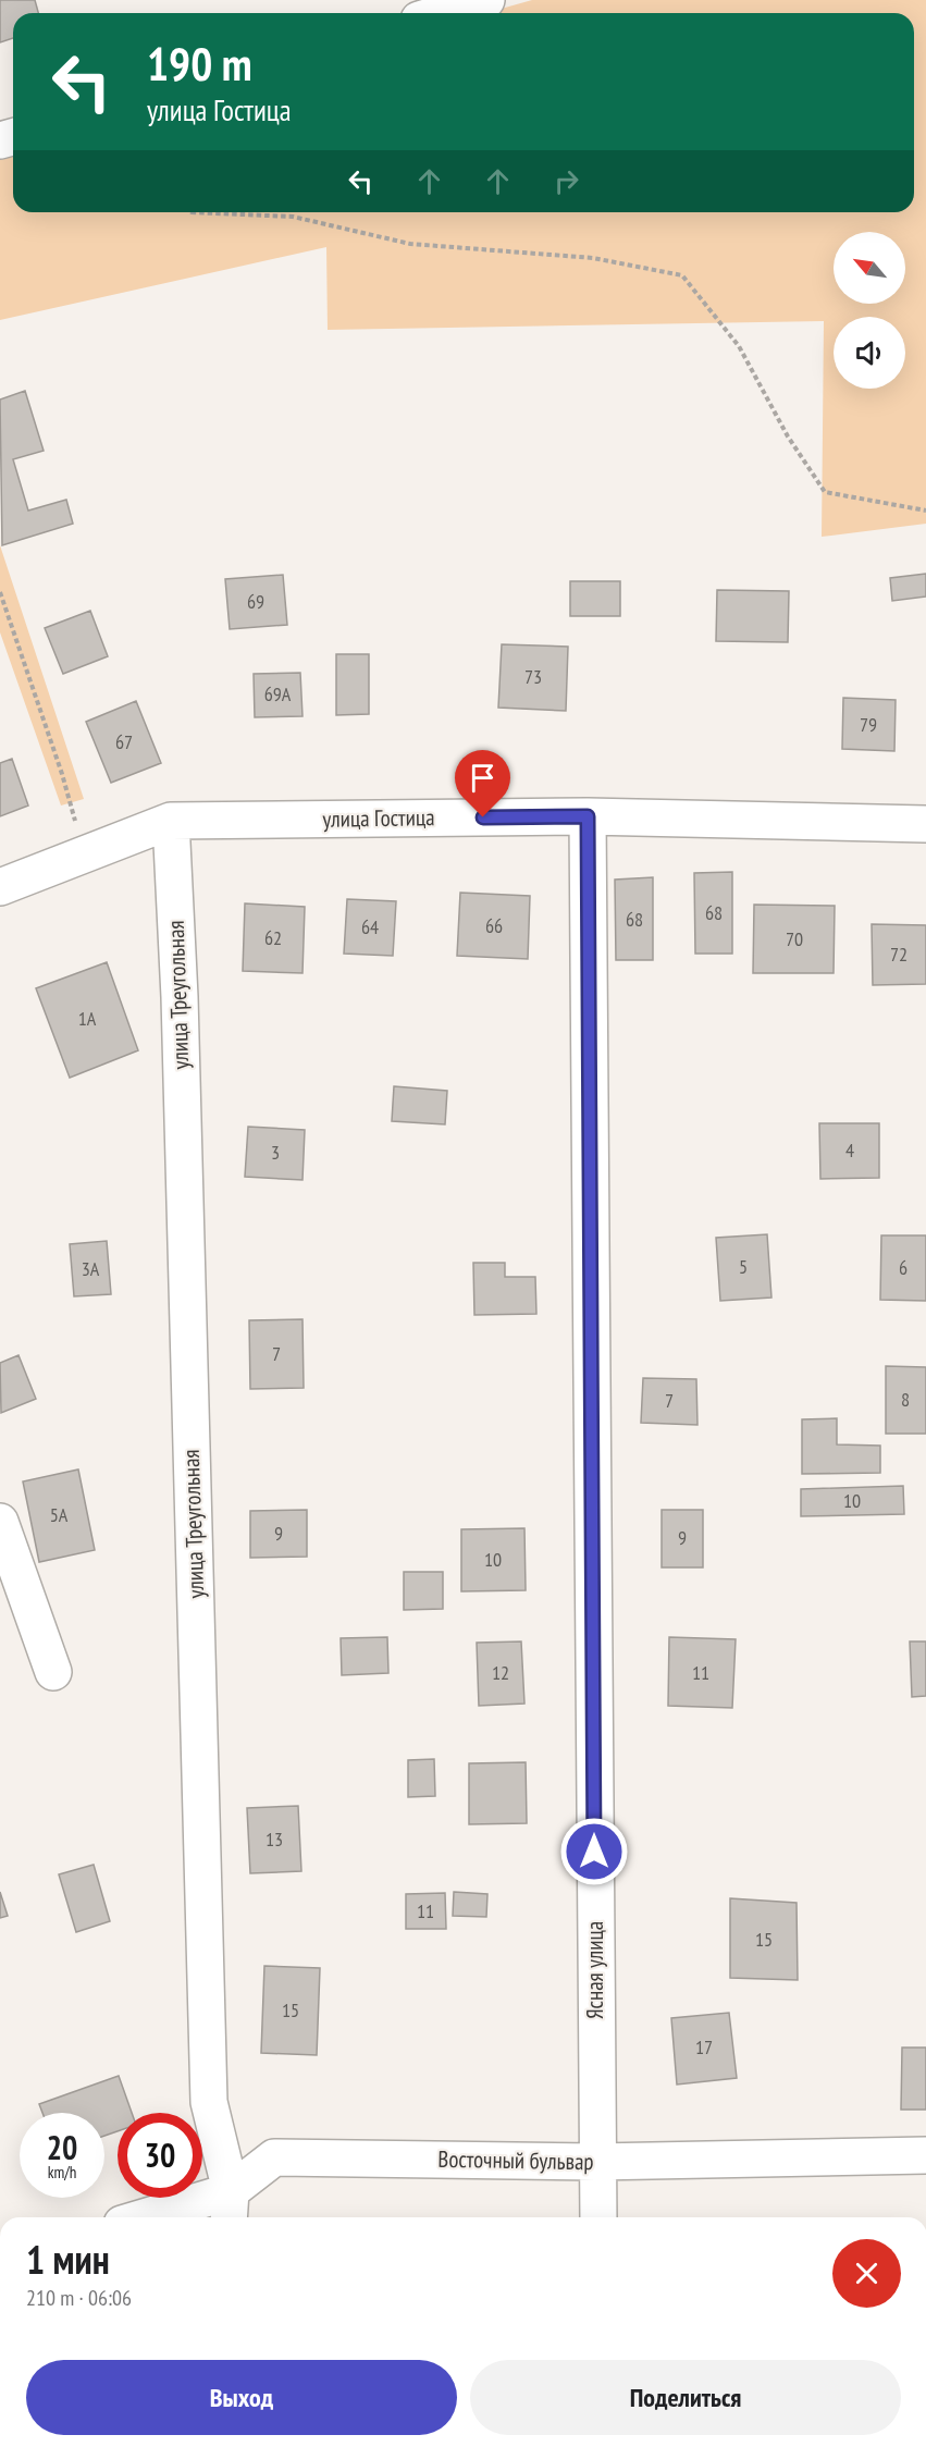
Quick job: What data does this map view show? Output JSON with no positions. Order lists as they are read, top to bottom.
{
  "streets": {
    "street": [
      "улица Гостица",
      "улица Треугольная",
      "Ясная улица",
      "Восточный бульвар"
    ]
  },
  "crossings": [
    ["улица Гостица", "улица Треугольная"],
    ["улица Гостица", "Ясная улица"],
    ["улица Треугольная", "Восточный бульвар"],
    ["Ясная улица", "Восточный бульвар"]
  ],
  "house_numbers": [
    "69",
    "73",
    "69А",
    "79",
    "67",
    "68",
    "68",
    "66",
    "64",
    "62",
    "70",
    "72",
    "1А",
    "4",
    "3",
    "5",
    "6",
    "3А",
    "7",
    "8",
    "7",
    "10",
    "5А",
    "9",
    "9",
    "10",
    "12",
    "11",
    "13",
    "11",
    "15",
    "15",
    "17"
  ],
  "north": "top left",
  "page": {
    "turn": ["190 m", "улица Гостица"],
    "speed": "20 km/h",
    "limit": "30",
    "heading": ["1 мин", "210 m · 06:06"],
    "buttons": ["Выход", "Поделиться"]
  }
}
